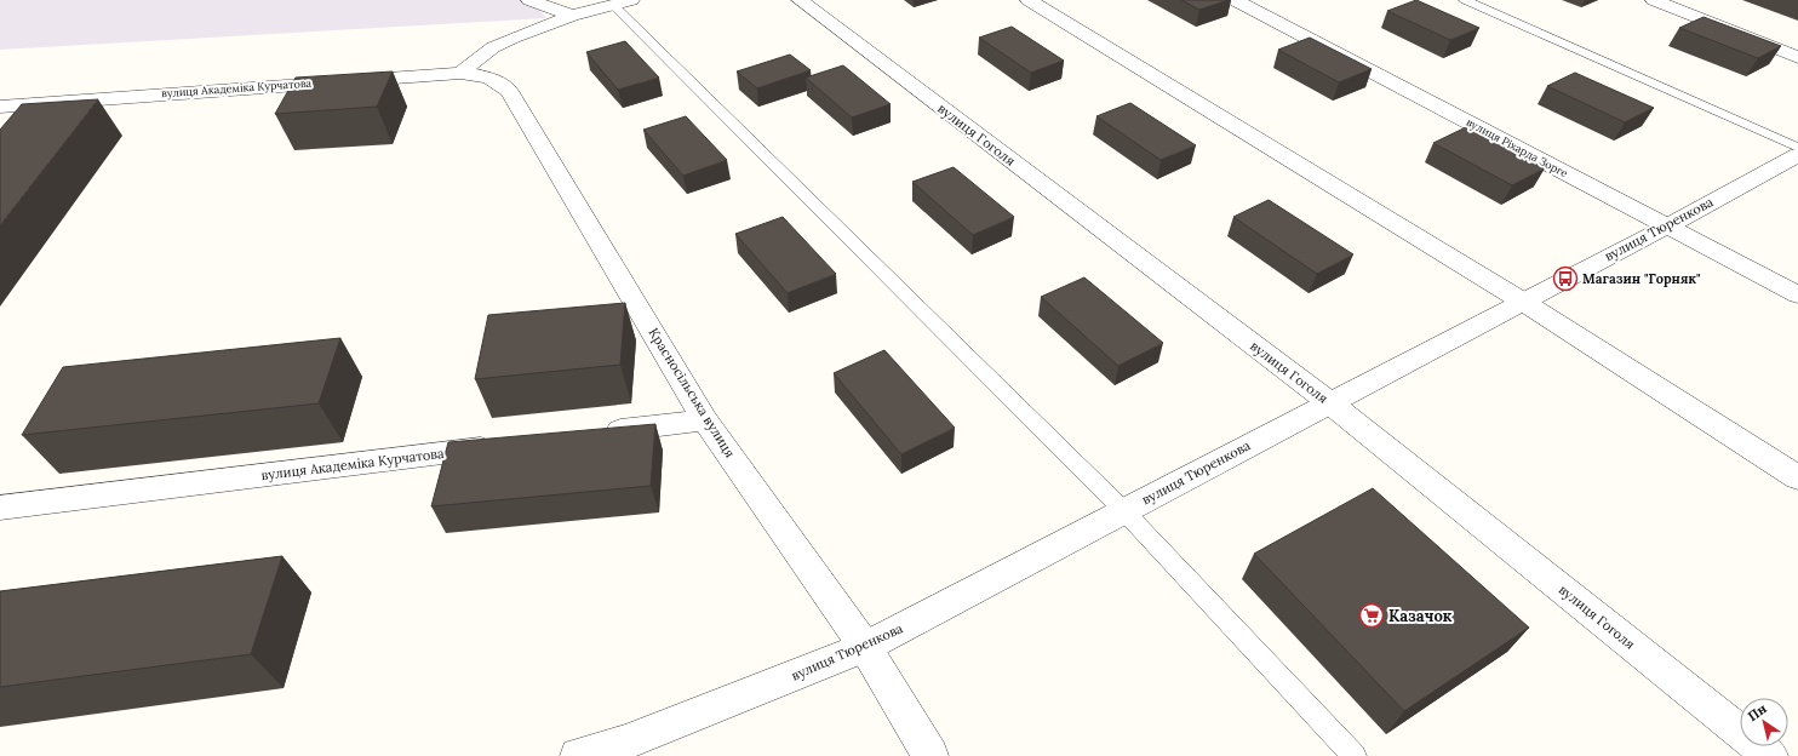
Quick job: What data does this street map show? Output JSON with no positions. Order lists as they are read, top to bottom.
{
  "streets": {
    "street": [
      "вулиця Академіка Курчатова",
      "вулиця Гоголя",
      "вулиця Ріхарда Зорге",
      "вулиця Тюренкова",
      "Красносільська вулиця"
    ]
  },
  "crossings": [
    ["вулиця Академіка Курчатова", "Красносільська вулиця"],
    ["вулиця Гоголя", "вулиця Тюренкова"],
    ["вулиця Ріхарда Зорге", "вулиця Тюренкова"],
    ["вулиця Тюренкова", "Красносільська вулиця"]
  ],
  "places": {
    "bus stop": ["Магазин \"Горняк\""],
    "supermarket": ["Казачок"]
  },
  "north": "top left"
}
